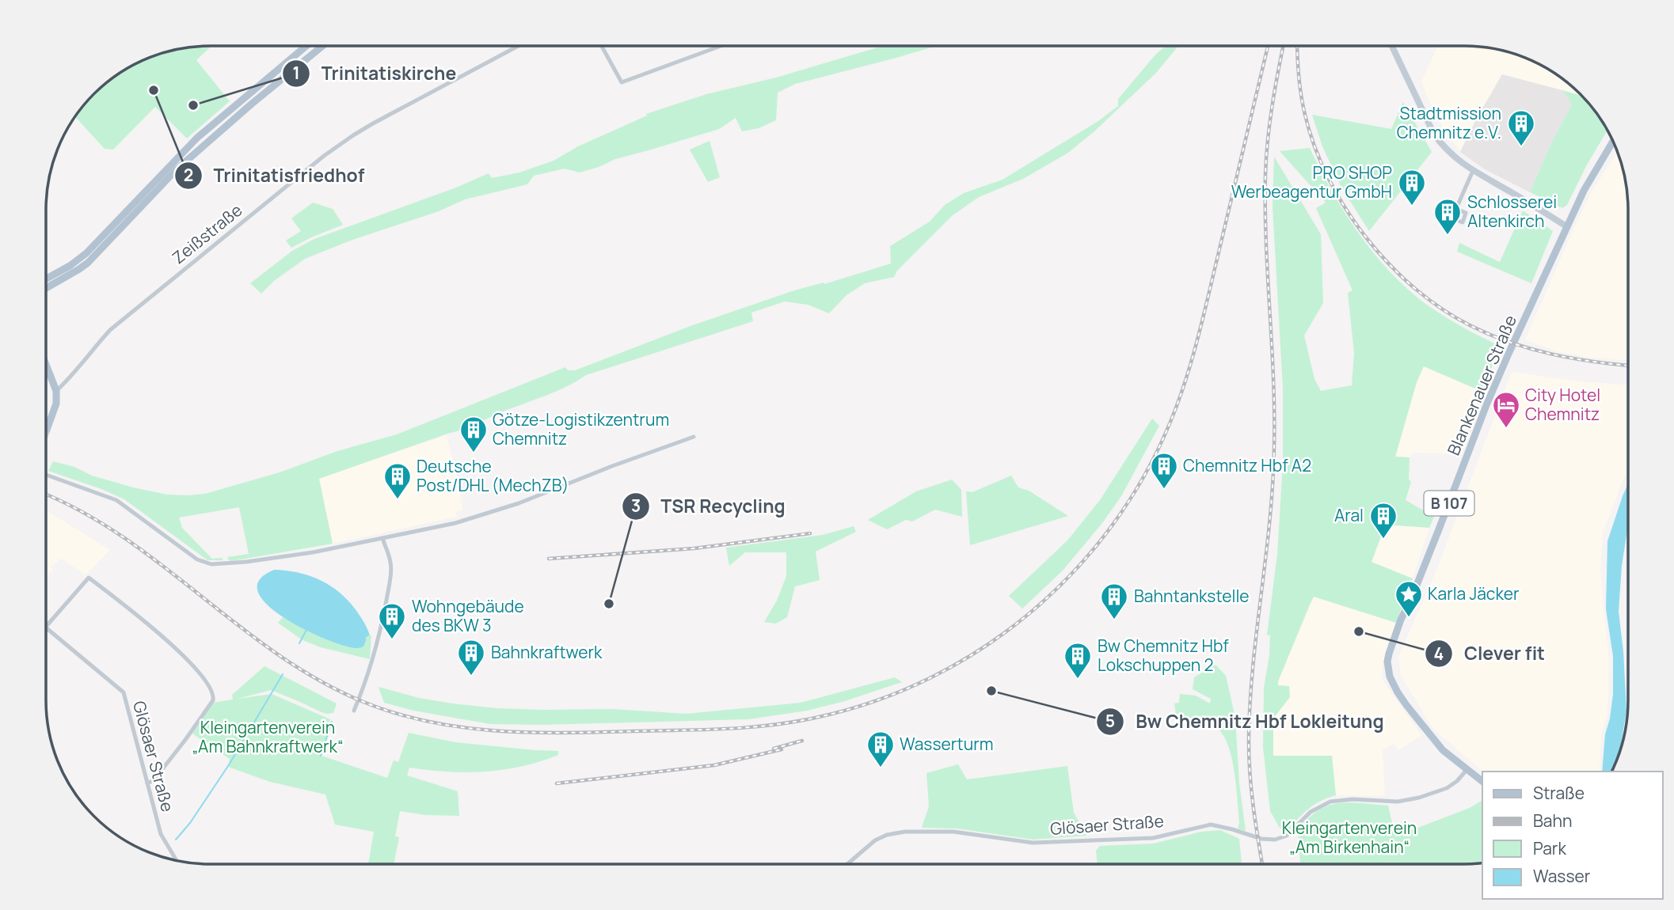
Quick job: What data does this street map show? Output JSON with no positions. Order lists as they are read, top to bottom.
{
  "streets": {
    "main road": ["Blankenauer Straße", "B 107"],
    "street": ["Zeißstraße", "Glösaer Straße"]
  },
  "crossings": [
    ["Blankenauer Straße", "B 107"],
    ["Blankenauer Straße", "Glösaer Straße"],
    ["B 107", "Glösaer Straße"]
  ],
  "parks": ["Kleingartenverein „Am Bahnkraftwerk“", "Kleingartenverein „Am Birkenhain“"],
  "places": {
    "other": [
      "Trinitatisfriedhof",
      "Trinitatiskirche",
      "TSR Recycling",
      "Clever fit",
      "Bw Chemnitz Hbf Lokleitung"
    ],
    "building": [
      "Stadtmission Chemnitz e.V.",
      "PRO SHOP Werbeagentur GmbH",
      "Schlosserei Altenkirch",
      "Götze-Logistikzentrum Chemnitz",
      "Chemnitz Hbf A2",
      "Deutsche Post/DHL (MechZB)",
      "Aral",
      "Bahntankstelle",
      "Wohngebäude des BKW 3",
      "Bahnkraftwerk",
      "Bw Chemnitz Hbf Lokschuppen 2",
      "Wasserturm"
    ],
    "hotel": ["City Hotel Chemnitz"],
    "place": ["Karla Jäcker"]
  },
  "legend": [
    "Straße",
    "Bahn",
    "Park",
    "Wasser"
  ]
}
